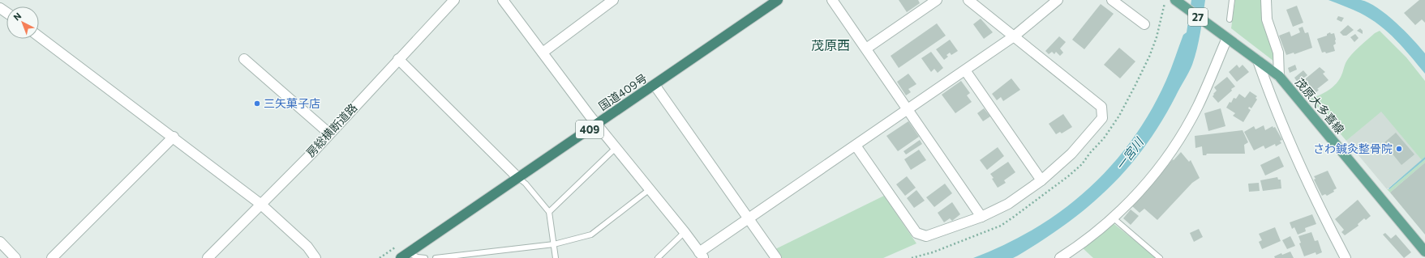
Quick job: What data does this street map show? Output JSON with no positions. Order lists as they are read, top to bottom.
{
  "streets": {
    "highway": ["国道409号", "409"],
    "main road": ["27", "茂原大多喜線"],
    "street": ["房総横断道路"]
  },
  "crossings": [
    ["27", "茂原大多喜線"]
  ],
  "districts": ["茂原西"],
  "water": ["一宮川"],
  "places": ["三矢菓子店", "さわ鍼灸整骨院"],
  "north": "top left"
}
